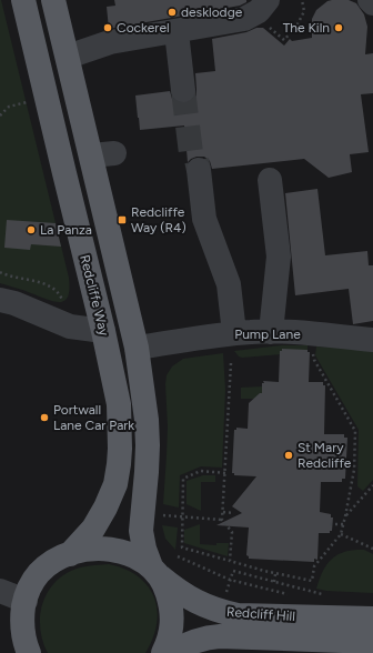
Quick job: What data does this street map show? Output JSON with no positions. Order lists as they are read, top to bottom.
{
  "streets": {
    "main road": ["Redcliffe Way", "Redcliff Hill"],
    "street": ["Pump Lane"]
  },
  "crossings": [
    ["Redcliffe Way", "Redcliff Hill"]
  ],
  "places": {
    "other": [
      "desklodge",
      "Cockerel",
      "The Kiln",
      "La Panza",
      "Portwall Lane Car Park",
      "St Mary Redcliffe"
    ],
    "transit": ["Redcliffe Way (R4)"]
  }
}
